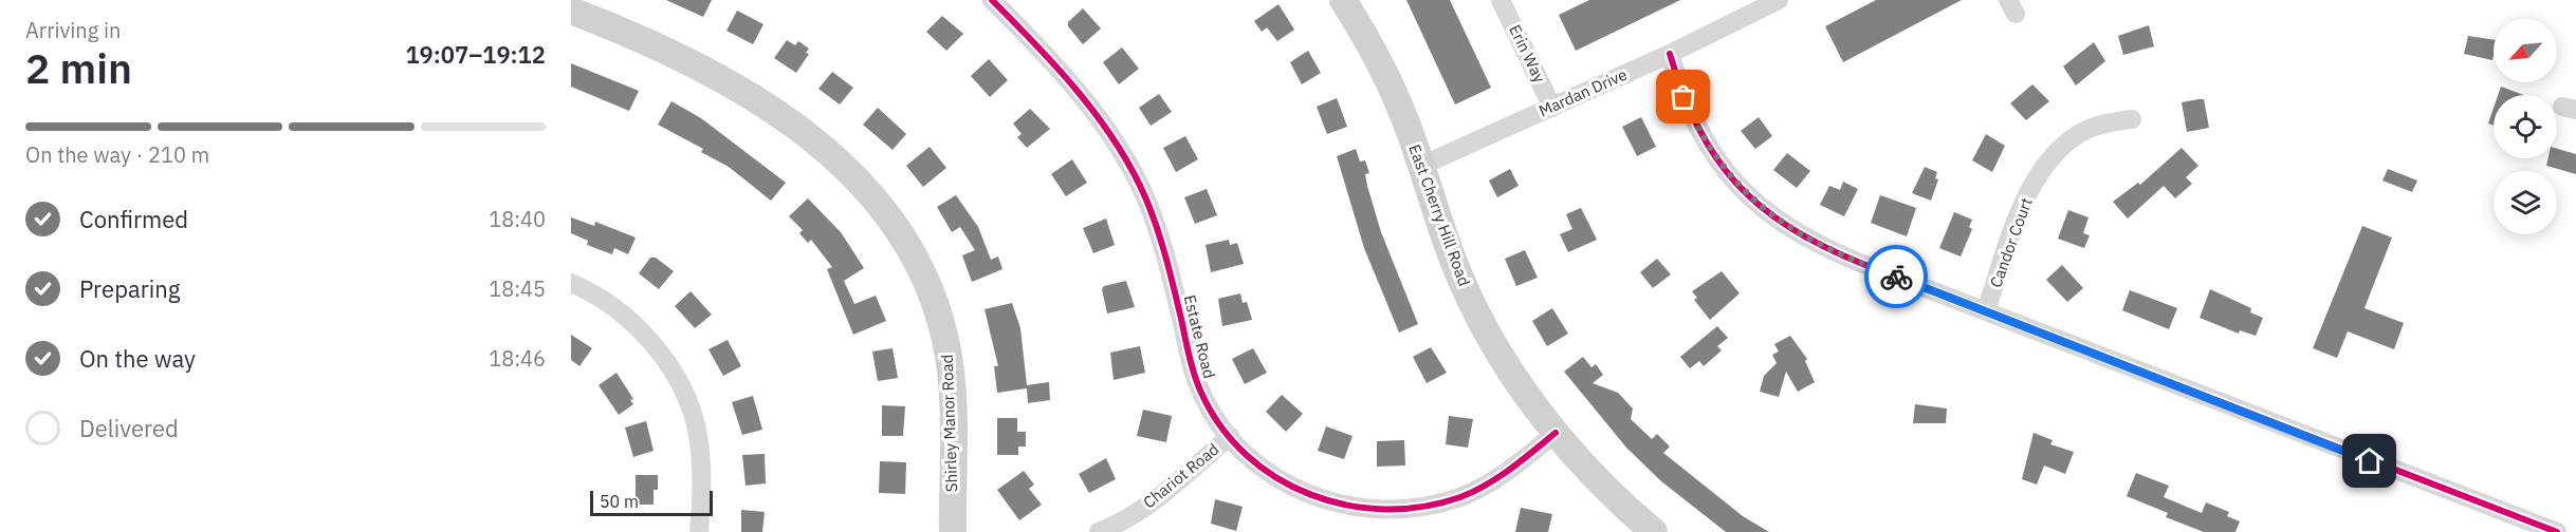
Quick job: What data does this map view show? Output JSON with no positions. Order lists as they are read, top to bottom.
{
  "streets": {
    "street": [
      "Erin Way",
      "Mardan Drive",
      "East Cherry Hill Road",
      "Candor Court",
      "Estate Road",
      "Shirley Manor Road",
      "Chariot Road"
    ]
  },
  "crossings": [
    ["Erin Way", "Mardan Drive"],
    ["Mardan Drive", "East Cherry Hill Road"],
    ["East Cherry Hill Road", "Estate Road"],
    ["Estate Road", "Chariot Road"]
  ],
  "scale_bar": "50 m",
  "north": "bottom left",
  "page": {
    "heading": ["2 min", "Arriving in", "19:07–19:12"],
    "bar": "On the way · 210 m",
    "list": [
      ["Confirmed", "18:40"],
      ["Preparing", "18:45"],
      ["On the way", "18:46"],
      "Delivered"
    ],
    "scale": "50 m"
  }
}
